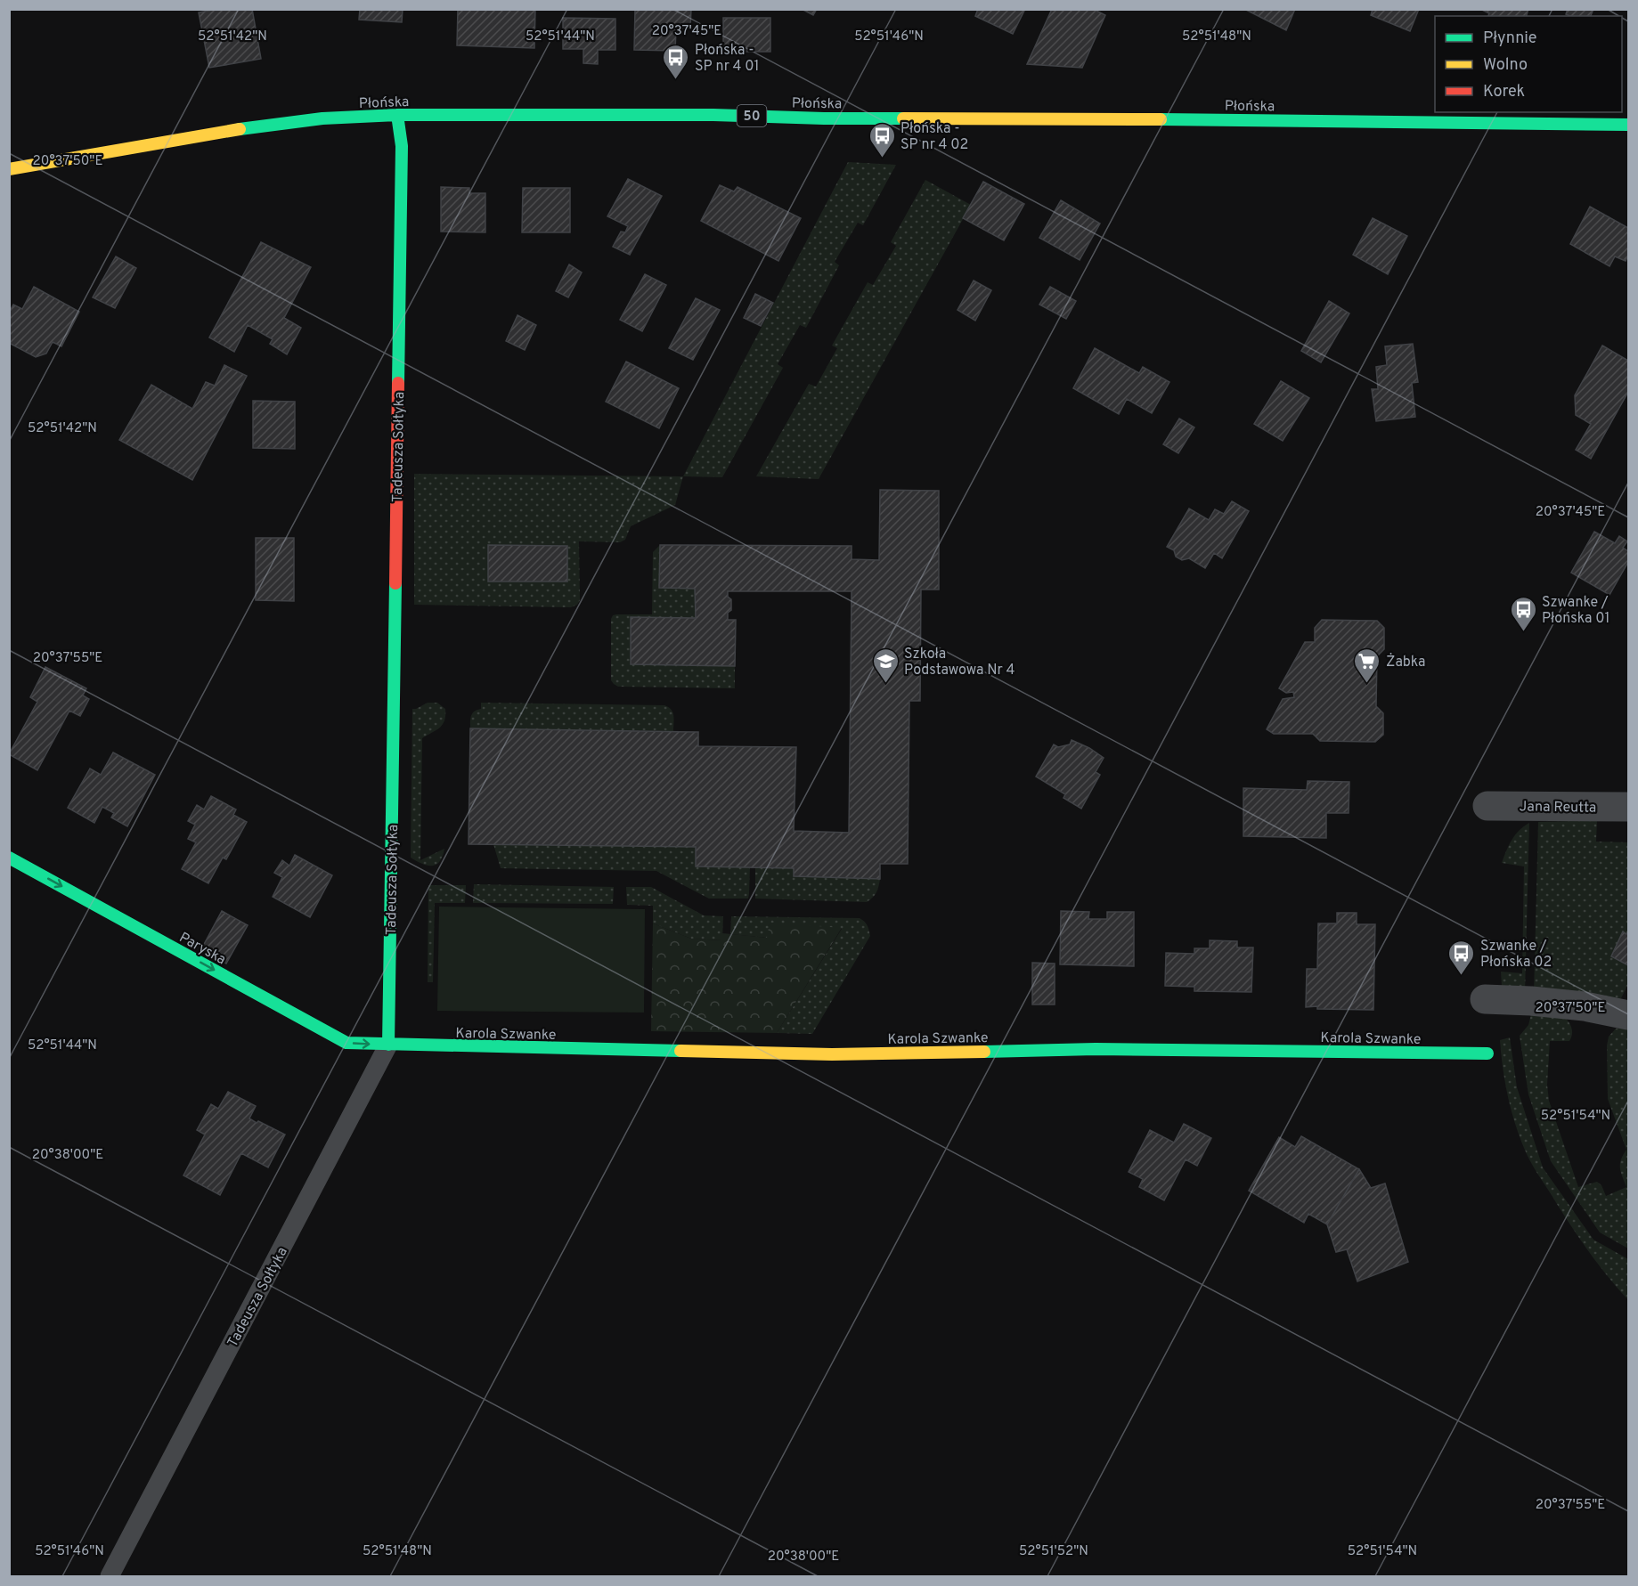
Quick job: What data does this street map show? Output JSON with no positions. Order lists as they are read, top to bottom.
{
  "streets": {
    "street": [
      "Płońska",
      "50",
      "Tadeusza Sołtyka",
      "Jana Reutta",
      "Paryska",
      "Karola Szwanke"
    ]
  },
  "crossings": [
    ["Płońska", "Tadeusza Sołtyka"],
    ["Tadeusza Sołtyka", "Paryska"],
    ["Tadeusza Sołtyka", "Karola Szwanke"],
    ["Paryska", "Karola Szwanke"]
  ],
  "one_way": ["Paryska"],
  "places": {
    "bus stop": [
      "Płońska - SP nr 4 01",
      "Płońska - SP nr 4 02",
      "Szwanke / Płońska 01",
      "Szwanke / Płońska 02"
    ],
    "school or university": ["Szkoła Podstawowa Nr 4"],
    "supermarket": ["Żabka"]
  },
  "legend": ["Płynnie", "Wolno", "Korek"],
  "coordinates": [
    "20°37'45\"E",
    "52°51'42\"N",
    "52°51'44\"N",
    "52°51'46\"N",
    "52°51'48\"N",
    "20°37'50\"E",
    "20°37'55\"E",
    "52°51'54\"N",
    "20°38'00\"E",
    "52°51'52\"N"
  ]
}
